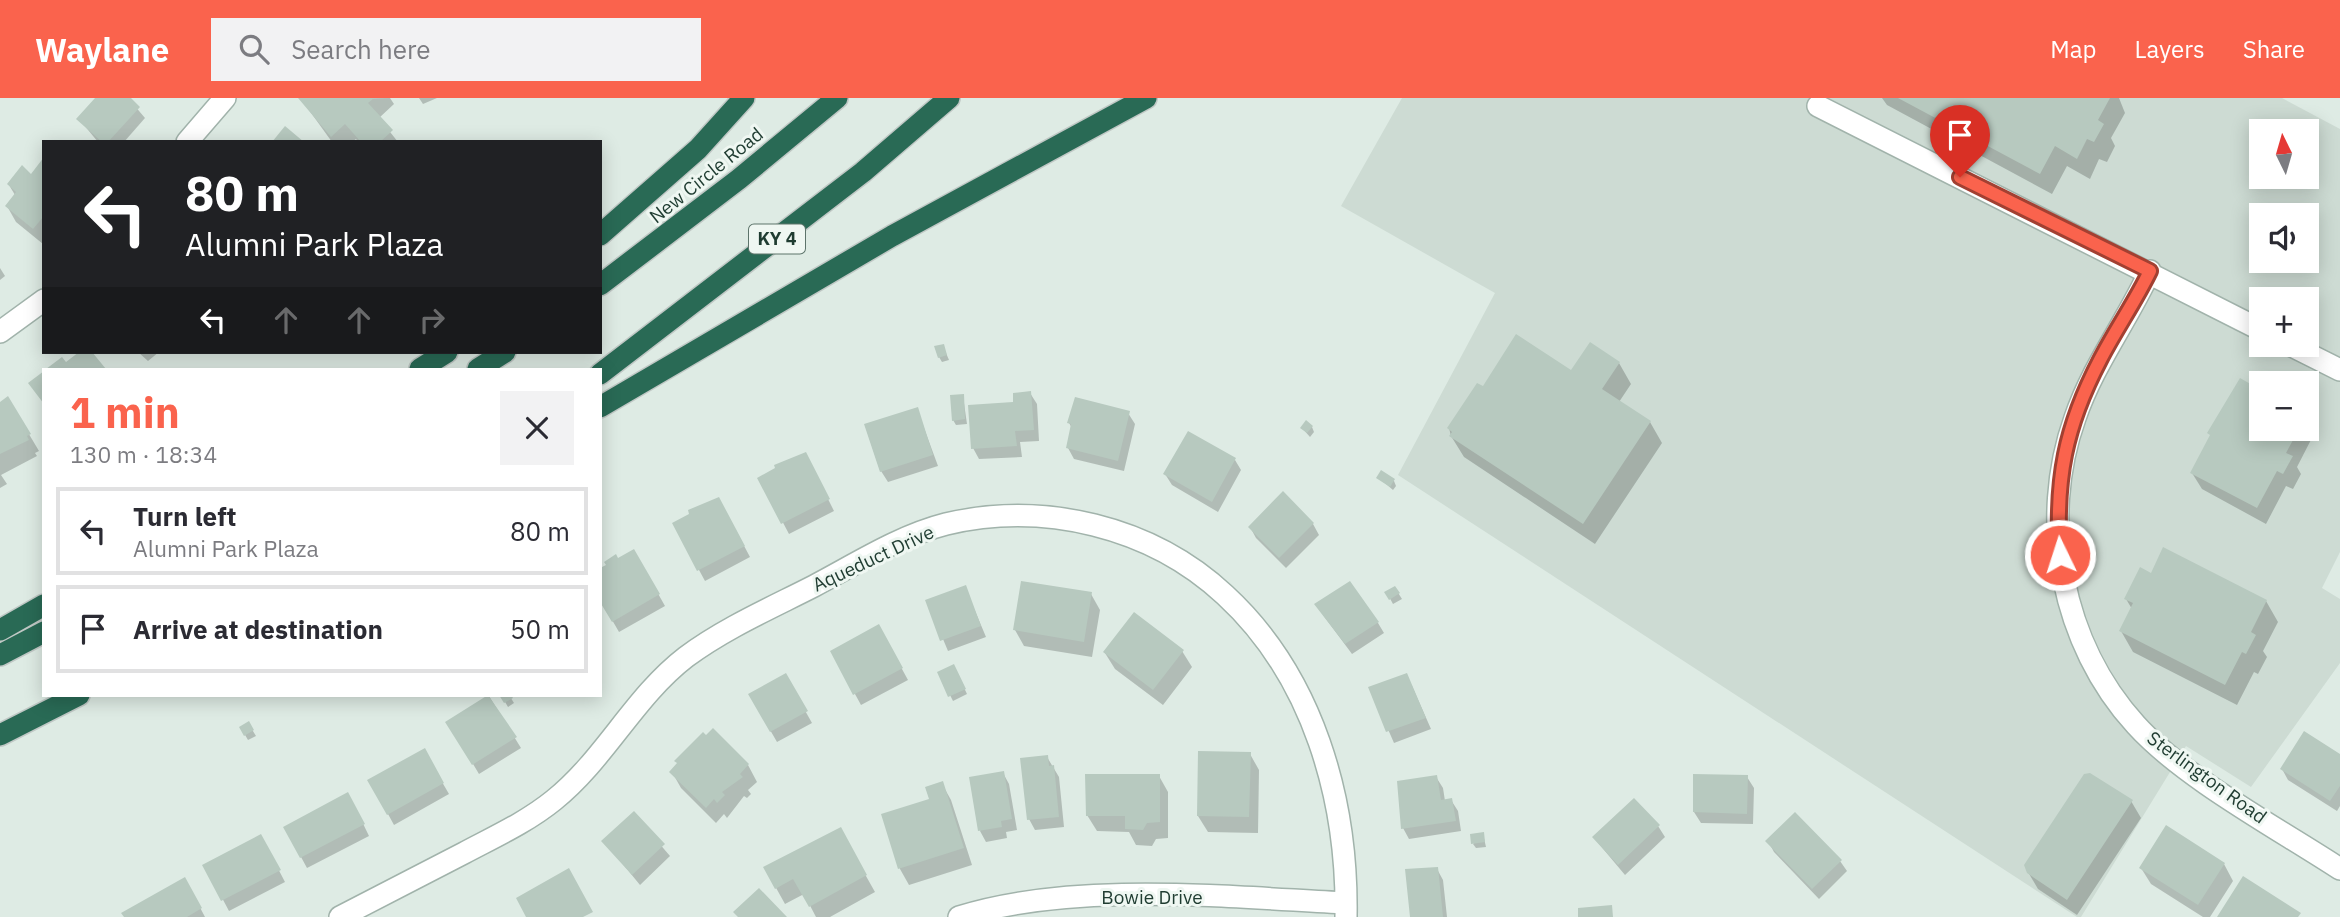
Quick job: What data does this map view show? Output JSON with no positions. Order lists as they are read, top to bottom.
{
  "streets": {
    "highway": ["New Circle Road", "KY 4"],
    "street": ["Aqueduct Drive", "Sterlington Road", "Bowie Drive"]
  },
  "crossings": [
    ["Aqueduct Drive", "Bowie Drive"]
  ],
  "north": "top",
  "page": {
    "header": "Waylane",
    "search": "Search here",
    "nav": ["Map", "Layers", "Share"],
    "map_buttons": ["+", "−"],
    "turn": ["80 m", "Alumni Park Plaza"],
    "heading": ["1 min", "130 m · 18:34"],
    "list": [
      {
        "name": "Turn left",
        "note": "Alumni Park Plaza",
        "value": "80 m"
      },
      {
        "name": "Arrive at destination",
        "value": "50 m"
      }
    ]
  }
}
